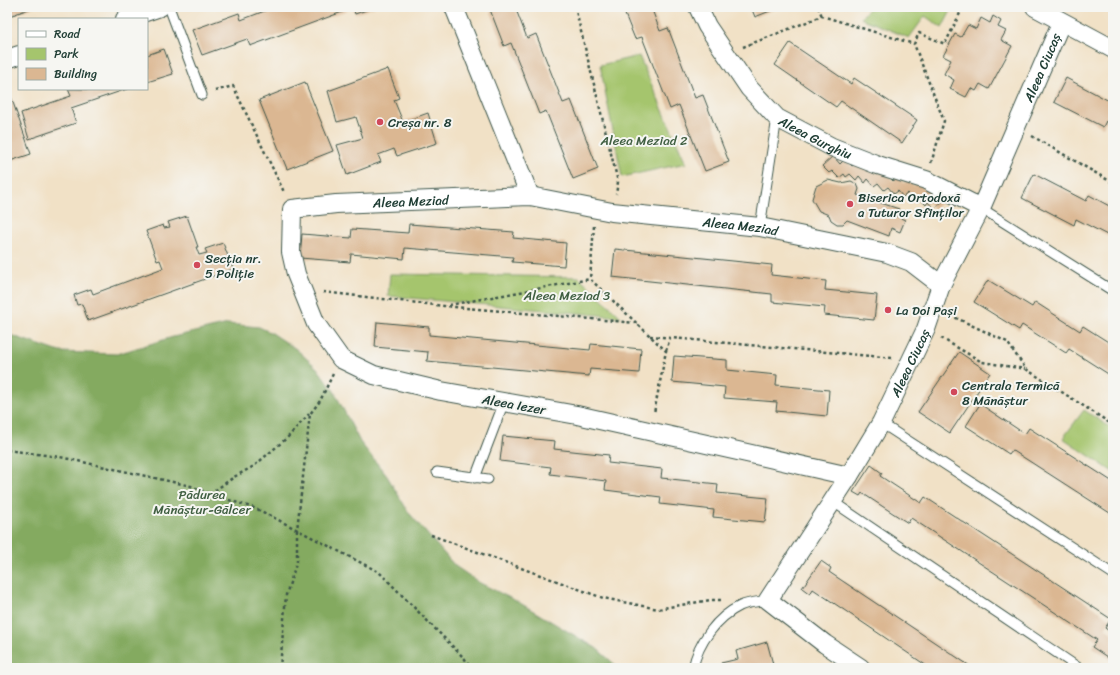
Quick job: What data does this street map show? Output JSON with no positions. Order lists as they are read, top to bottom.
{
  "streets": {
    "street": [
      "Aleea Ciucaș",
      "Aleea Gurghiu",
      "Aleea Meziad",
      "Aleea Iezer"
    ]
  },
  "crossings": [
    ["Aleea Ciucaș", "Aleea Gurghiu"],
    ["Aleea Ciucaș", "Aleea Meziad"],
    ["Aleea Ciucaș", "Aleea Iezer"],
    ["Aleea Meziad", "Aleea Iezer"]
  ],
  "parks": ["Aleea Meziad 2", "Aleea Meziad 3", "Pădurea Mănăștur-Gălcer"],
  "places": [
    "Creșa nr. 8",
    "Biserica Ortodoxă a Tuturor Sfinților",
    "Secția nr. 5 Poliție",
    "La Doi Pași",
    "Centrala Termică 8 Mănăștur"
  ],
  "legend": ["Road", "Park", "Building"]
}
